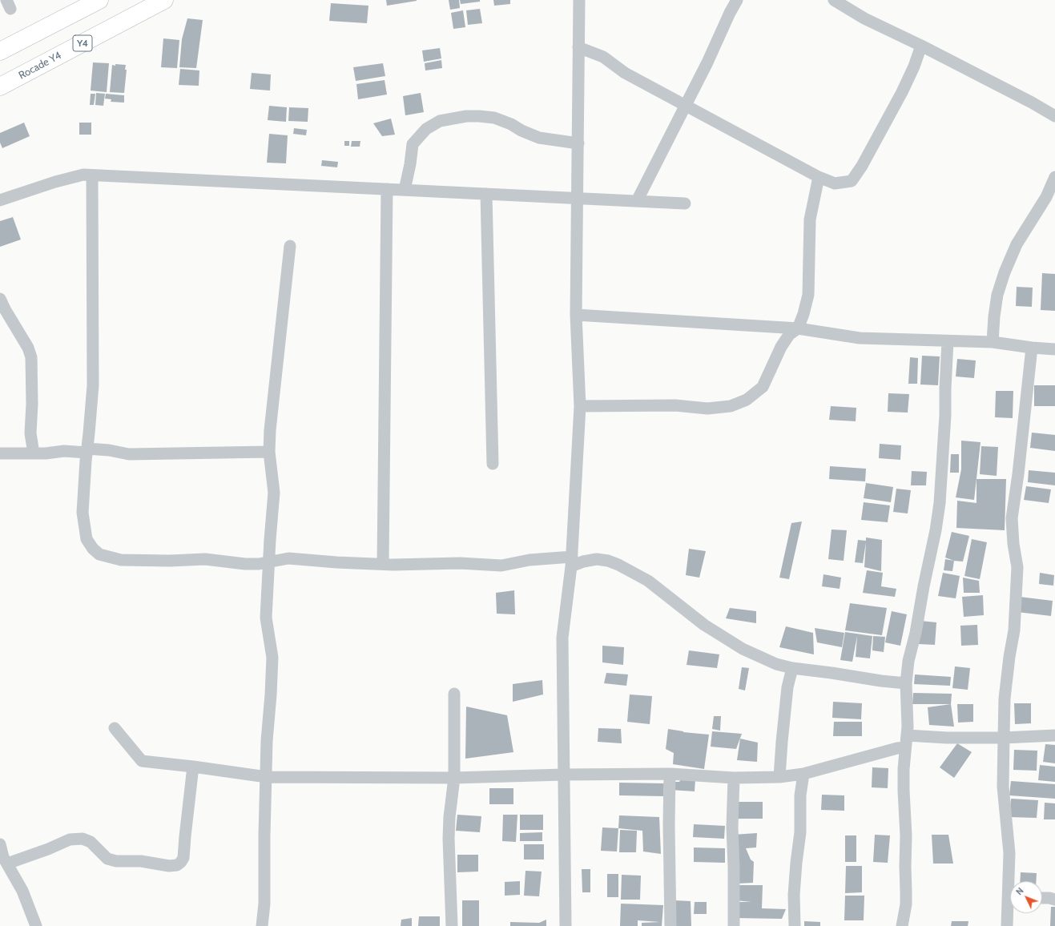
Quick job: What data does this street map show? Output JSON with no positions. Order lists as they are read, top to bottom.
{
  "streets": {
    "highway": ["Y4", "Rocade Y4"]
  },
  "north": "top left"
}
